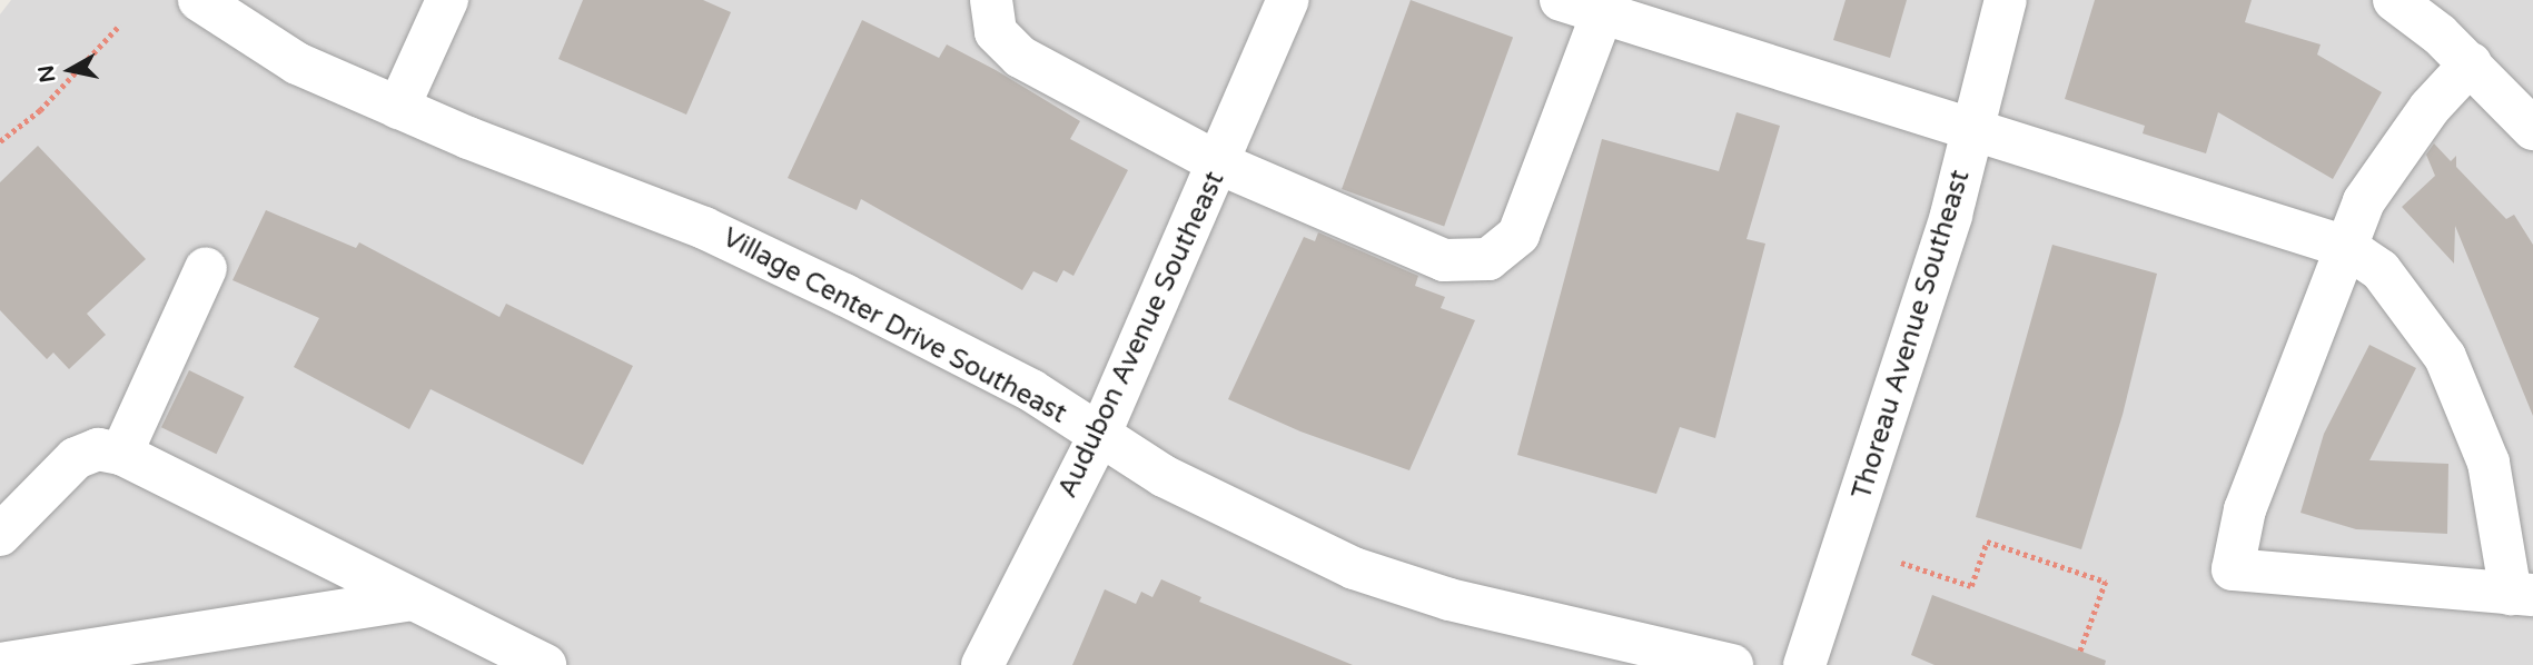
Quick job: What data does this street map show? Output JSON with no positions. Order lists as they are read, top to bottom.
{
  "streets": {
    "street": ["Village Center Drive Southeast", "Audubon Avenue Southeast", "Thoreau Avenue Southeast"]
  },
  "crossings": [
    ["Village Center Drive Southeast", "Audubon Avenue Southeast"]
  ],
  "north": "left"
}
